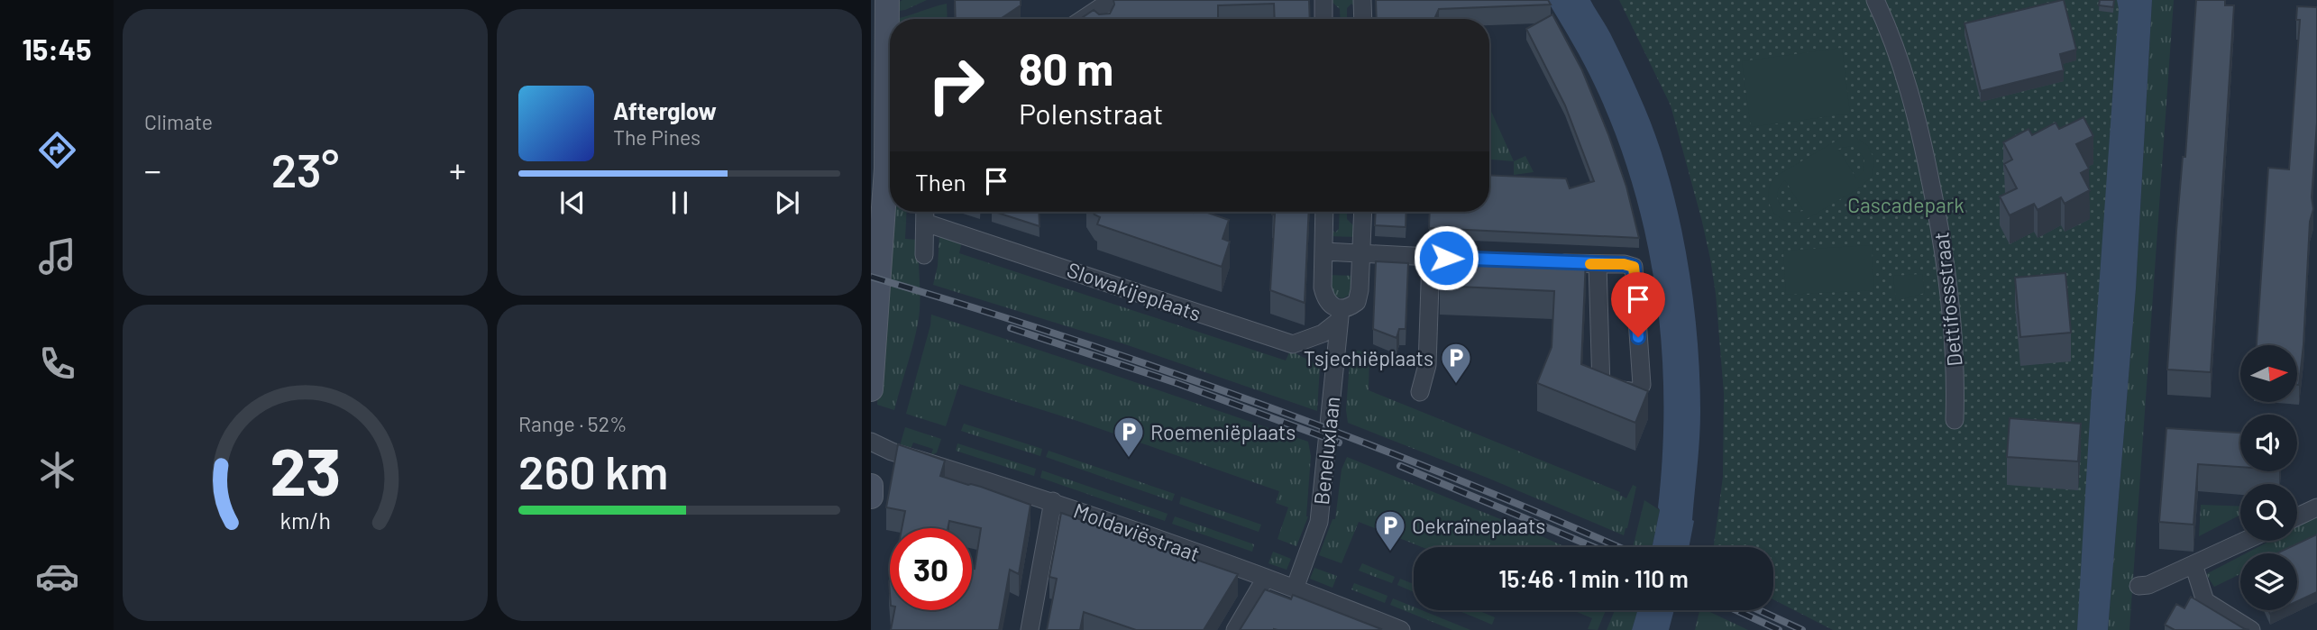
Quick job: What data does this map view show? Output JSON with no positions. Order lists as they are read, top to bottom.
{
  "streets": {
    "street": [
      "Slowakijeplaats",
      "Dettifossstraat",
      "Beneluxlaan",
      "Moldaviëstraat"
    ]
  },
  "crossings": [
    ["Slowakijeplaats", "Beneluxlaan"],
    ["Beneluxlaan", "Moldaviëstraat"]
  ],
  "parks": ["Cascadepark"],
  "places": {
    "parking": ["Tsjechiëplaats", "Roemeniëplaats", "Oekraïneplaats"]
  },
  "north": "right",
  "page": {
    "tabs": "15:45",
    "tile": [
      "Climate",
      ["Range · 52%", "260 km"]
    ],
    "turn": ["80 m", "Polenstraat"],
    "song": ["Afterglow", "The Pines"],
    "heat": ["−", "23°", "+"],
    "then": "Then",
    "limit": "30",
    "trip": "15:46 · 1 min · 110 m",
    "gauge": ["23", "km/h"]
  }
}
